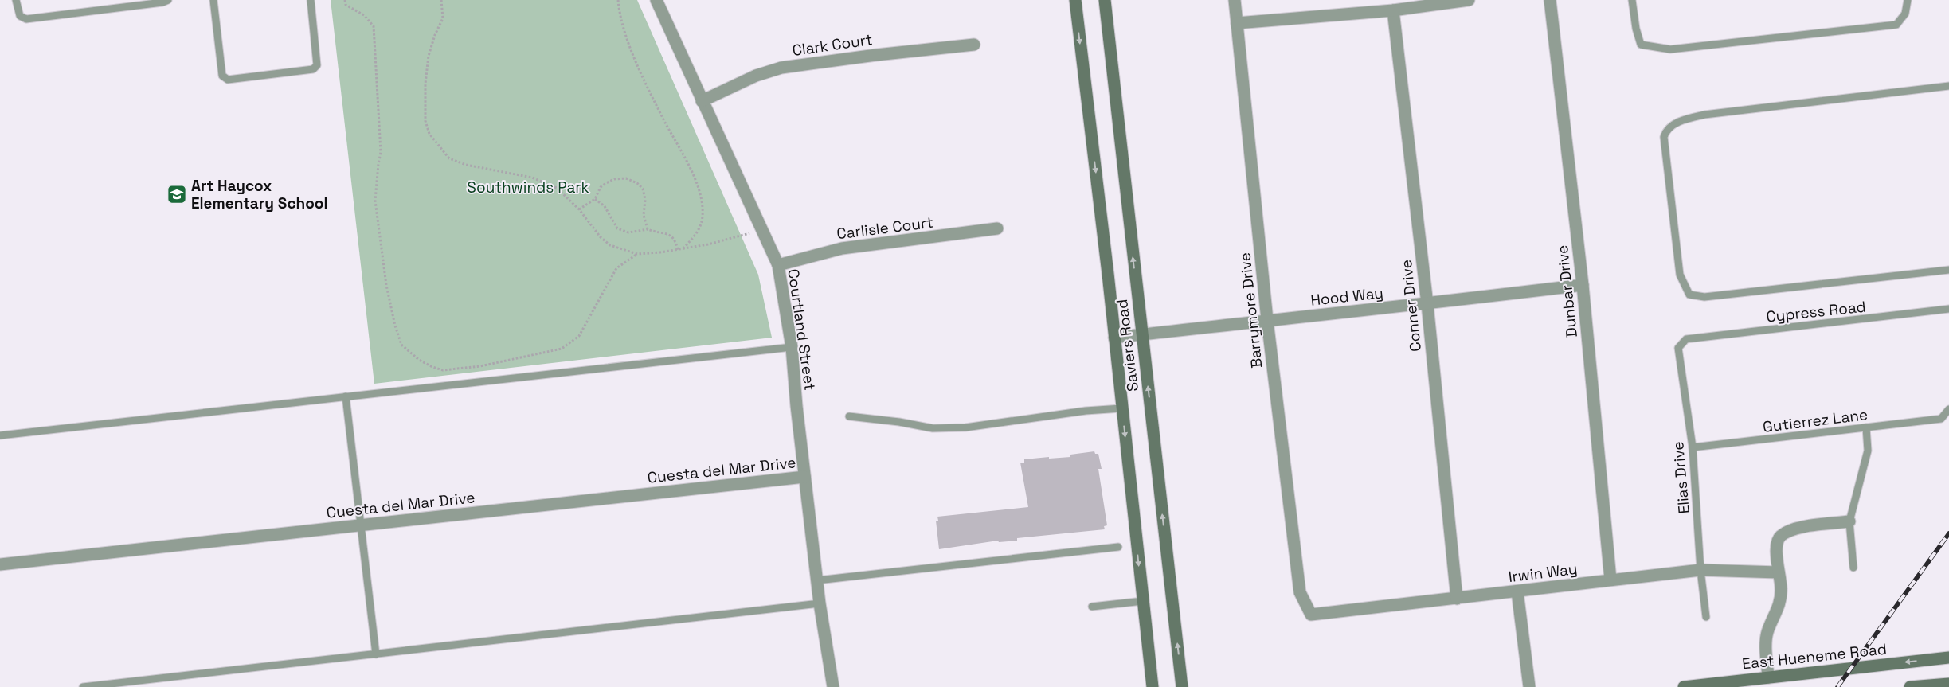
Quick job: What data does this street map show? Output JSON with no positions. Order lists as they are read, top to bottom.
{
  "streets": {
    "main road": ["Saviers Road", "East Hueneme Road"],
    "street": [
      "Clark Court",
      "Carlisle Court",
      "Dunbar Drive",
      "Hood Way",
      "Conner Drive",
      "Barrymore Drive",
      "Courtland Street",
      "Cuesta del Mar Drive",
      "Irwin Way"
    ],
    "lane": ["Cypress Road", "Gutierrez Lane", "Elias Drive"]
  },
  "crossings": [
    ["Clark Court", "Courtland Street"],
    ["Carlisle Court", "Courtland Street"],
    ["Dunbar Drive", "Hood Way"],
    ["Dunbar Drive", "Irwin Way"],
    ["Hood Way", "Conner Drive"],
    ["Hood Way", "Barrymore Drive"],
    ["Hood Way", "Saviers Road"],
    ["Conner Drive", "Irwin Way"],
    ["Barrymore Drive", "Irwin Way"],
    ["Cypress Road", "Elias Drive"],
    ["Courtland Street", "Cuesta del Mar Drive"],
    ["Gutierrez Lane", "Elias Drive"],
    ["Elias Drive", "Irwin Way"]
  ],
  "one_way": ["East Hueneme Road"],
  "parks": ["Southwinds Park"],
  "places": {
    "school or university": ["Art Haycox Elementary School"]
  }
}
